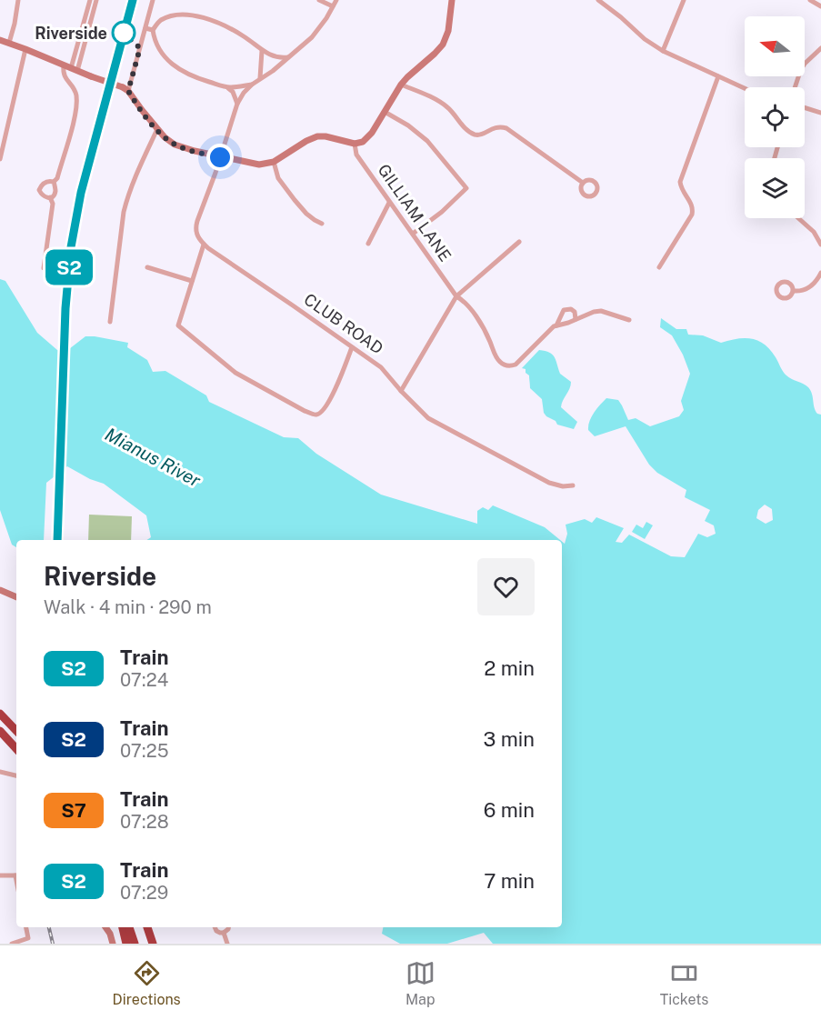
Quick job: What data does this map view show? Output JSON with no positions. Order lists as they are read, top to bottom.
{
  "streets": {
    "street": ["GILLIAM LANE", "CLUB ROAD"]
  },
  "water": ["Mianus River"],
  "places": ["Riverside"],
  "north": "left",
  "page": {
    "on_map": "S2",
    "heading": ["Riverside", "Walk · 4 min · 290 m"],
    "list": [
      {
        "mark": "S2",
        "name": "Train",
        "note": "07:24",
        "value": "2 min"
      },
      {
        "mark": "S2",
        "name": "Train",
        "note": "07:25",
        "value": "3 min"
      },
      {
        "mark": "S7",
        "name": "Train",
        "note": "07:28",
        "value": "6 min"
      },
      {
        "mark": "S2",
        "name": "Train",
        "note": "07:29",
        "value": "7 min"
      }
    ],
    "tabs": ["Directions", "Map", "Tickets"]
  }
}
